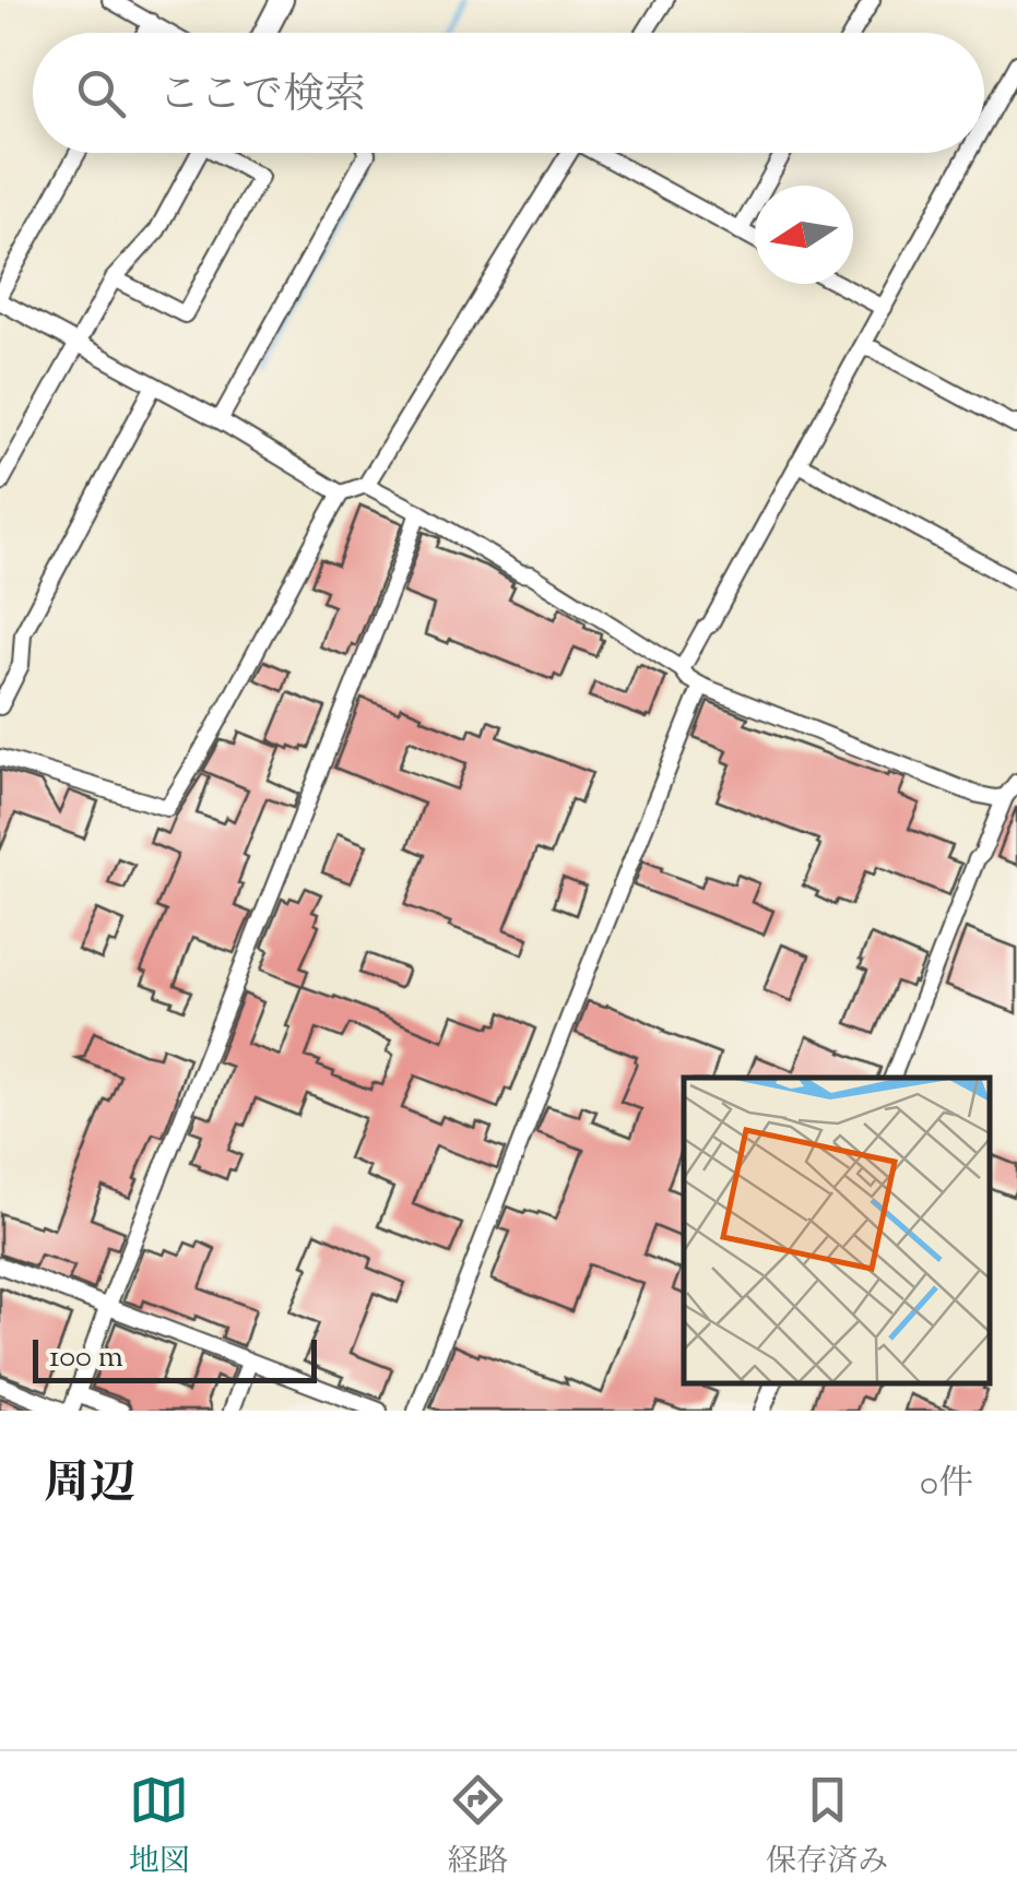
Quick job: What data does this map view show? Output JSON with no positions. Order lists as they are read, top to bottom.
{
  "scale_bar": "100 m",
  "north": "left",
  "page": {
    "search": "ここで検索",
    "scale": "100 m",
    "heading": ["周辺", "0件"],
    "nav": ["地図", "経路", "保存済み"]
  }
}
